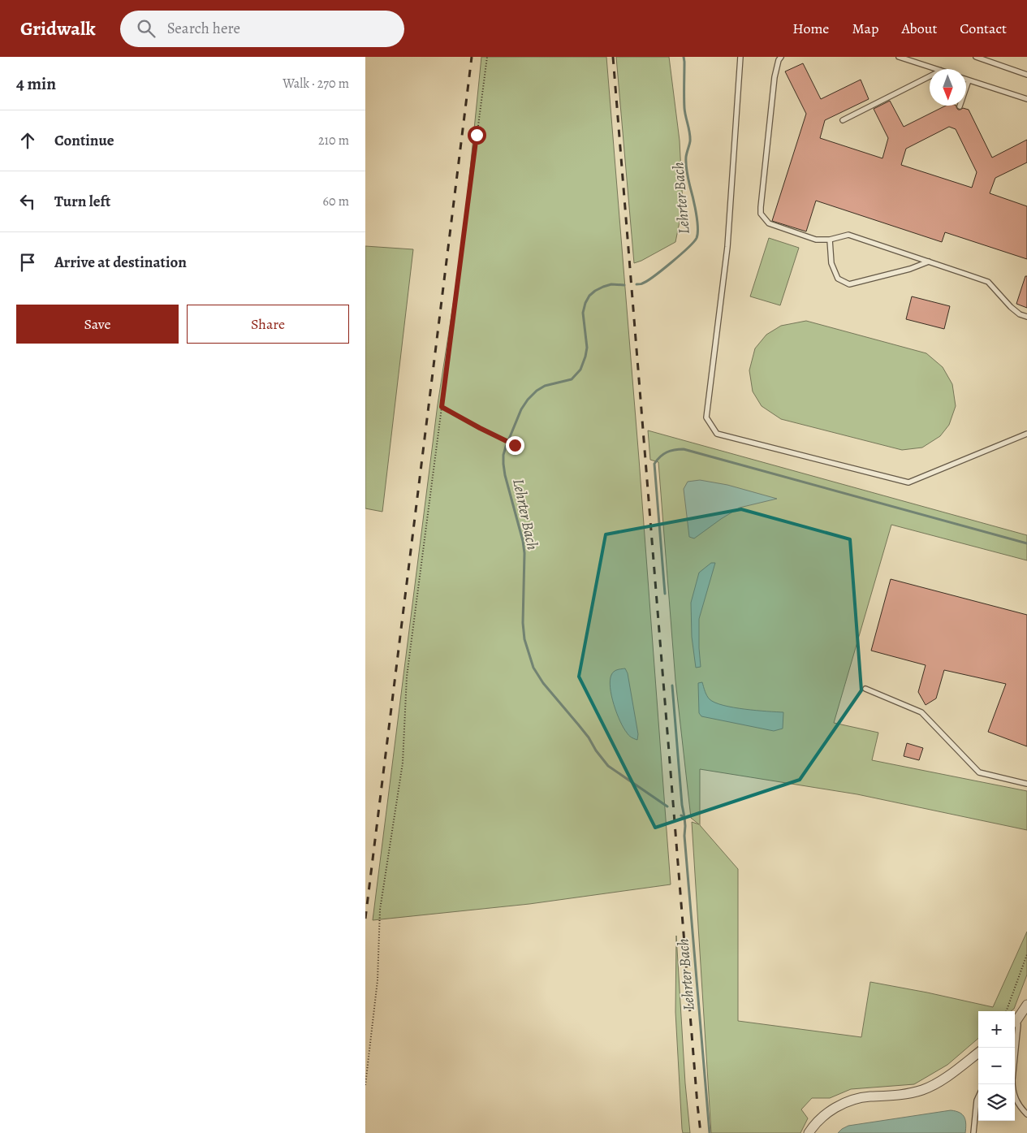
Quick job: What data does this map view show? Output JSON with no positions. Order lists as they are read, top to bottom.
{
  "water": ["Lehrter Bach"],
  "north": "bottom",
  "page": {
    "header": "Gridwalk",
    "search": "Search here",
    "nav": [
      "Home",
      "Map",
      "About",
      "Contact"
    ],
    "heading": ["4 min", "Walk · 270 m"],
    "list": [
      ["Continue", "210 m"],
      ["Turn left", "60 m"],
      "Arrive at destination"
    ],
    "buttons": ["Save", "Share"],
    "map_buttons": ["+", "−"]
  }
}
